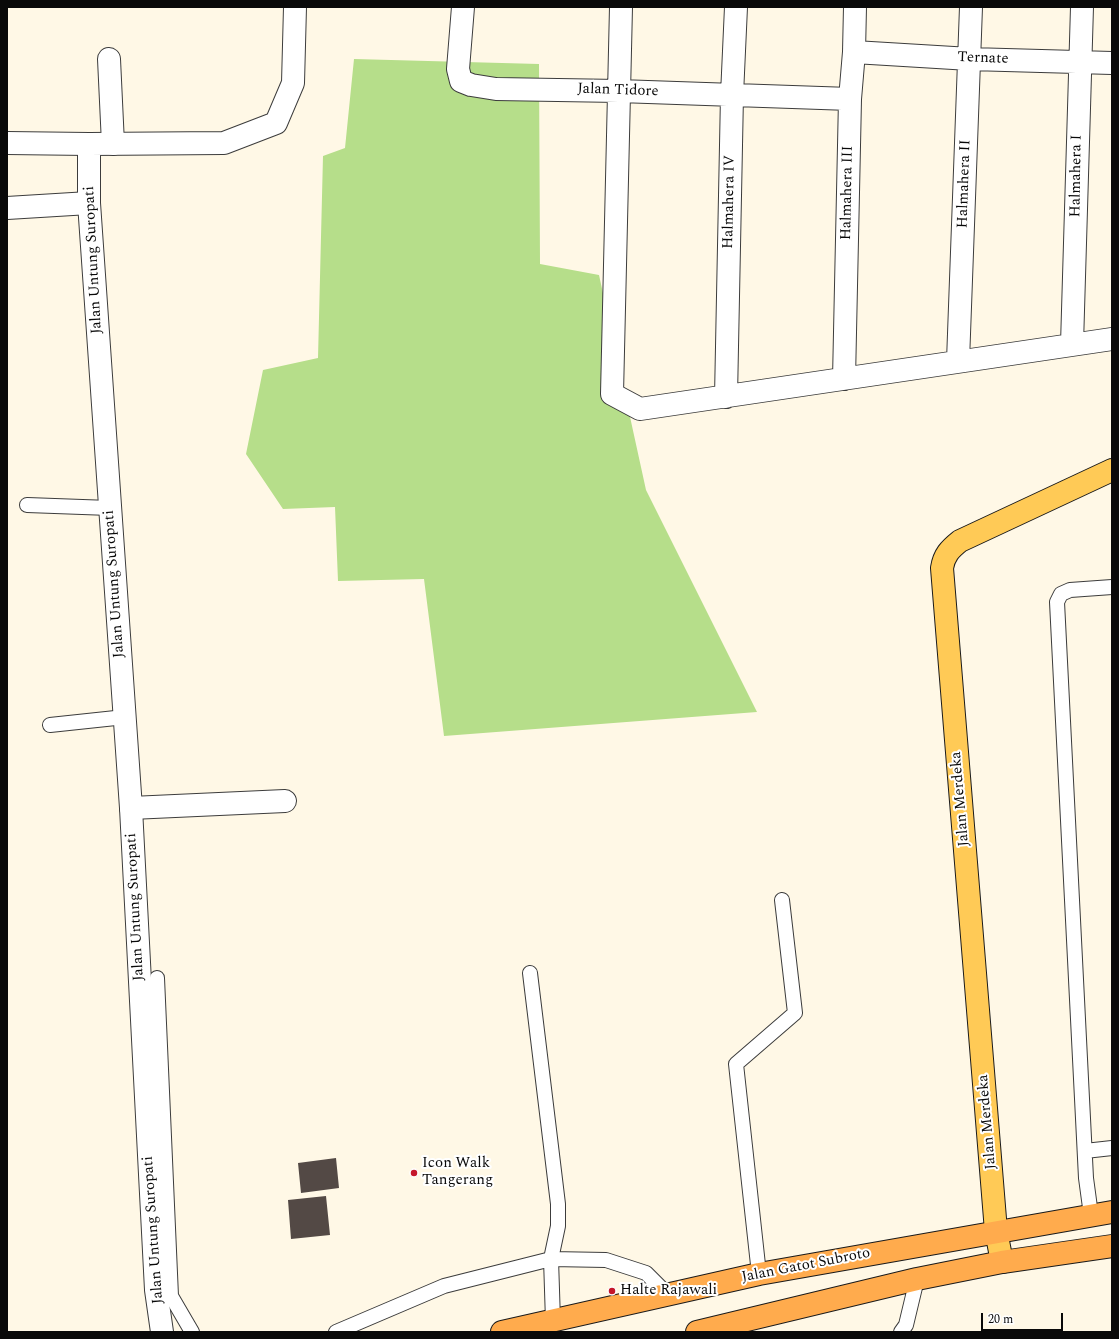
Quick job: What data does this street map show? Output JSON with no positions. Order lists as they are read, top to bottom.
{
  "streets": {
    "highway": ["Jalan Gatot Subroto"],
    "main road": ["Jalan Merdeka"],
    "street": [
      "Ternate",
      "Jalan Tidore",
      "Halmahera I",
      "Halmahera II",
      "Halmahera III",
      "Halmahera IV",
      "Jalan Untung Suropati"
    ]
  },
  "crossings": [
    ["Ternate", "Halmahera I"],
    ["Ternate", "Halmahera II"],
    ["Ternate", "Halmahera III"],
    ["Jalan Tidore", "Halmahera III"],
    ["Jalan Tidore", "Halmahera IV"],
    ["Jalan Merdeka", "Jalan Gatot Subroto"]
  ],
  "places": ["Icon Walk Tangerang", "Halte Rajawali"],
  "scale_bar": "20 m"
}
